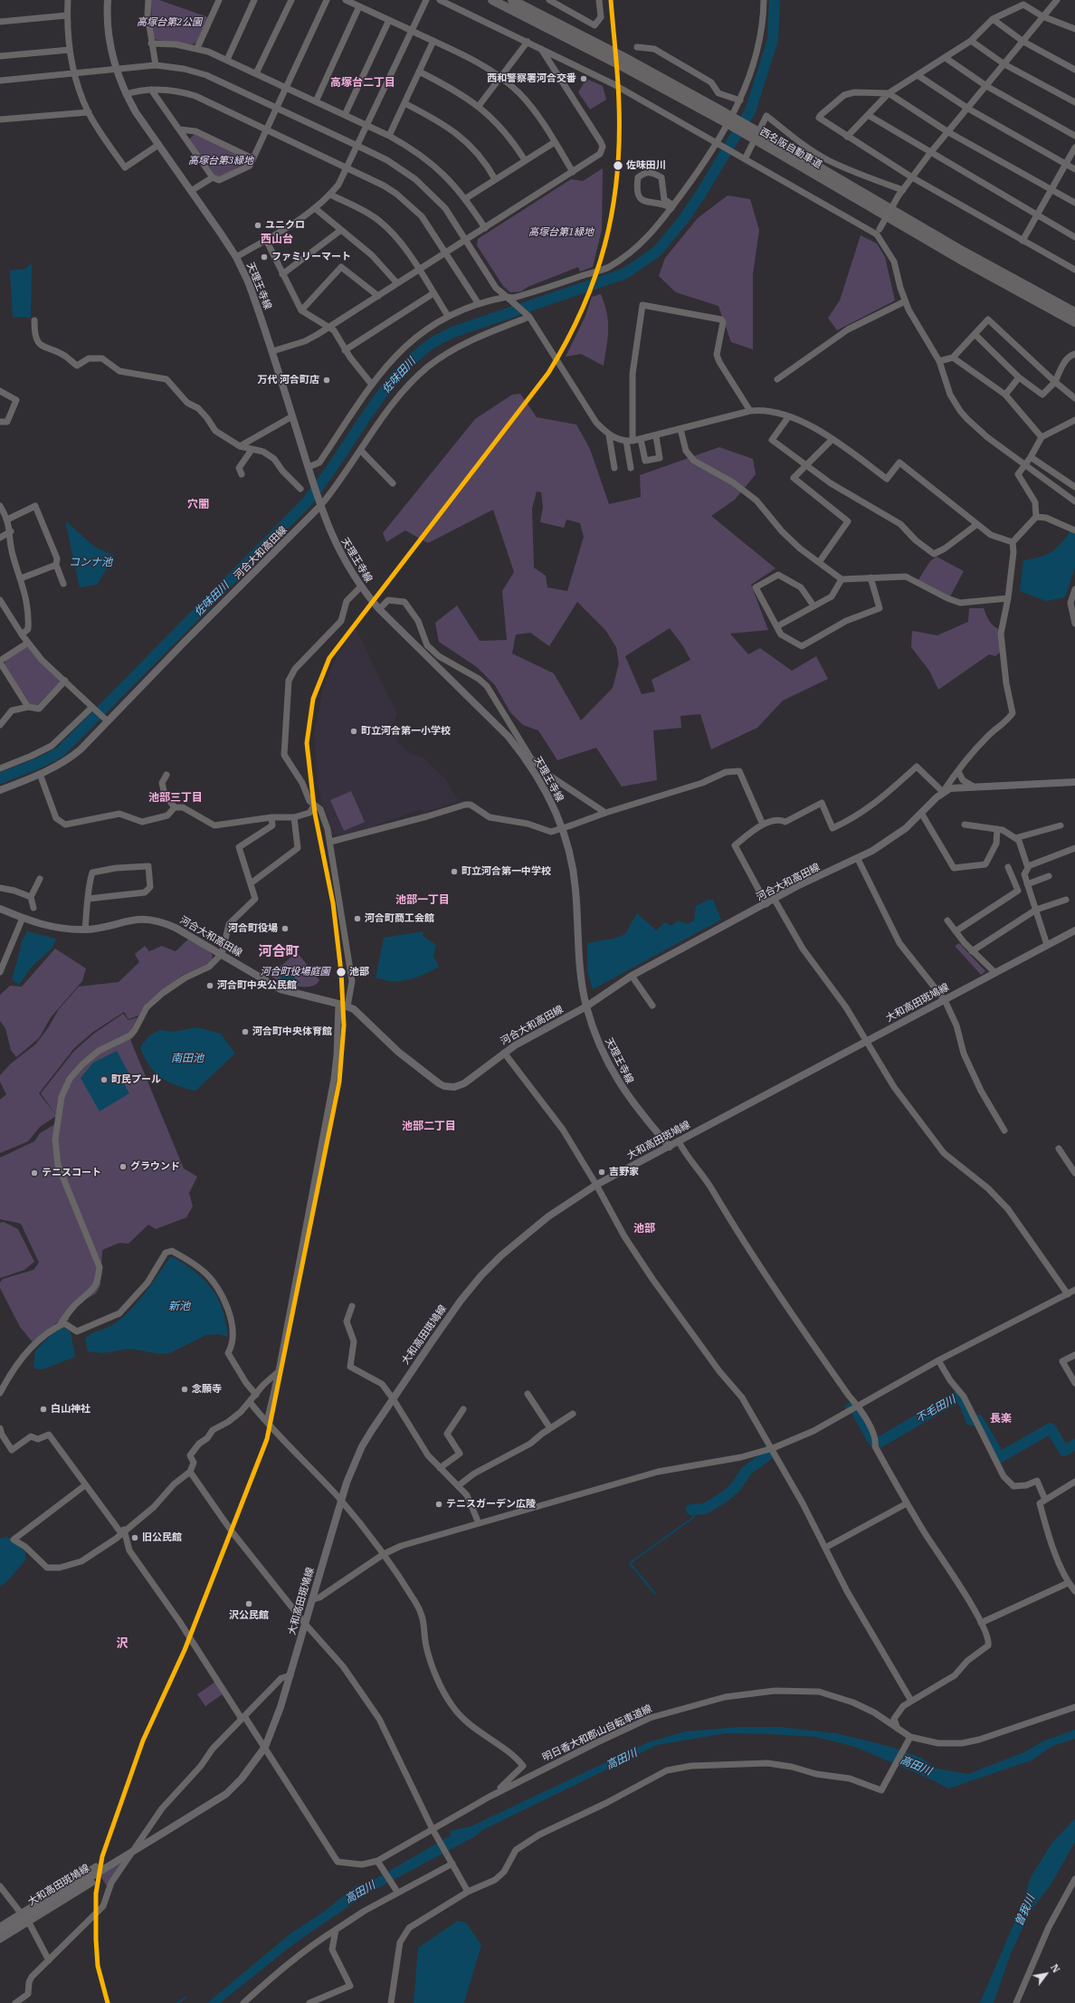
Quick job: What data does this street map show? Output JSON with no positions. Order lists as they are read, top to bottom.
{
  "streets": {
    "highway": ["西名阪自動車道"],
    "main road": ["天理王寺線", "河合大和高田線", "大和高田斑鳩線"],
    "street": ["明日香大和郡山自転車道線"]
  },
  "crossings": [
    ["天理王寺線", "河合大和高田線"],
    ["天理王寺線", "大和高田斑鳩線"],
    ["大和高田斑鳩線", "明日香大和郡山自転車道線"]
  ],
  "districts": [
    "高塚台二丁目",
    "西山台",
    "穴闇",
    "池部三丁目",
    "池部一丁目",
    "河合町",
    "池部二丁目",
    "池部",
    "長楽",
    "沢"
  ],
  "water": [
    "佐味田川",
    "コンナ池",
    "南田池",
    "新池",
    "不毛田川",
    "高田川",
    "曽我川"
  ],
  "parks": [
    "高塚台第2公園",
    "高塚台第3緑地",
    "高塚台第1緑地",
    "河合町役場庭園"
  ],
  "places": [
    "西和警察署河合交番",
    "佐味田川",
    "ユニクロ",
    "ファミリーマート",
    "万代 河合町店",
    "町立河合第一小学校",
    "町立河合第一中学校",
    "河合町商工会館",
    "河合町役場",
    "池部",
    "河合町中央公民館",
    "河合町中央体育館",
    "町民プール",
    "グラウンド",
    "吉野家",
    "テニスコート",
    "念願寺",
    "白山神社",
    "テニスガーデン広陵",
    "旧公民館",
    "沢公民館"
  ],
  "north": "top right"
}
